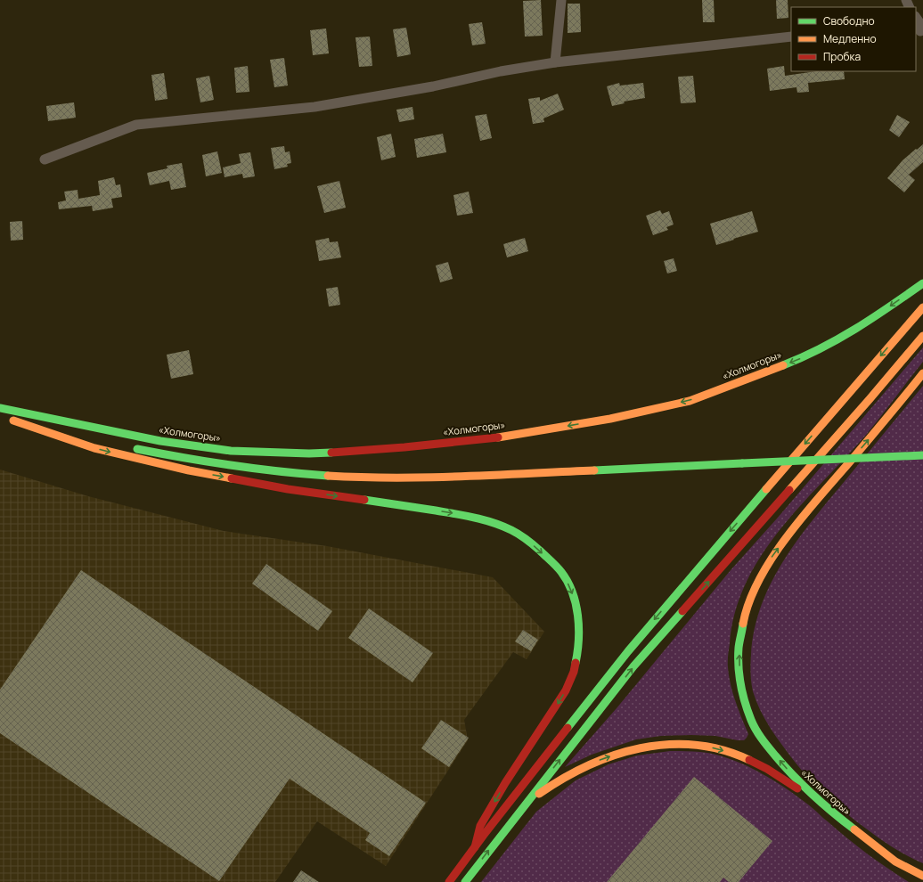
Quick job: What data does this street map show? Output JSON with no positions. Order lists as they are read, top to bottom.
{
  "streets": {
    "main road": ["«Холмогоры»"]
  },
  "legend": ["Свободно", "Медленно", "Пробка"]
}
